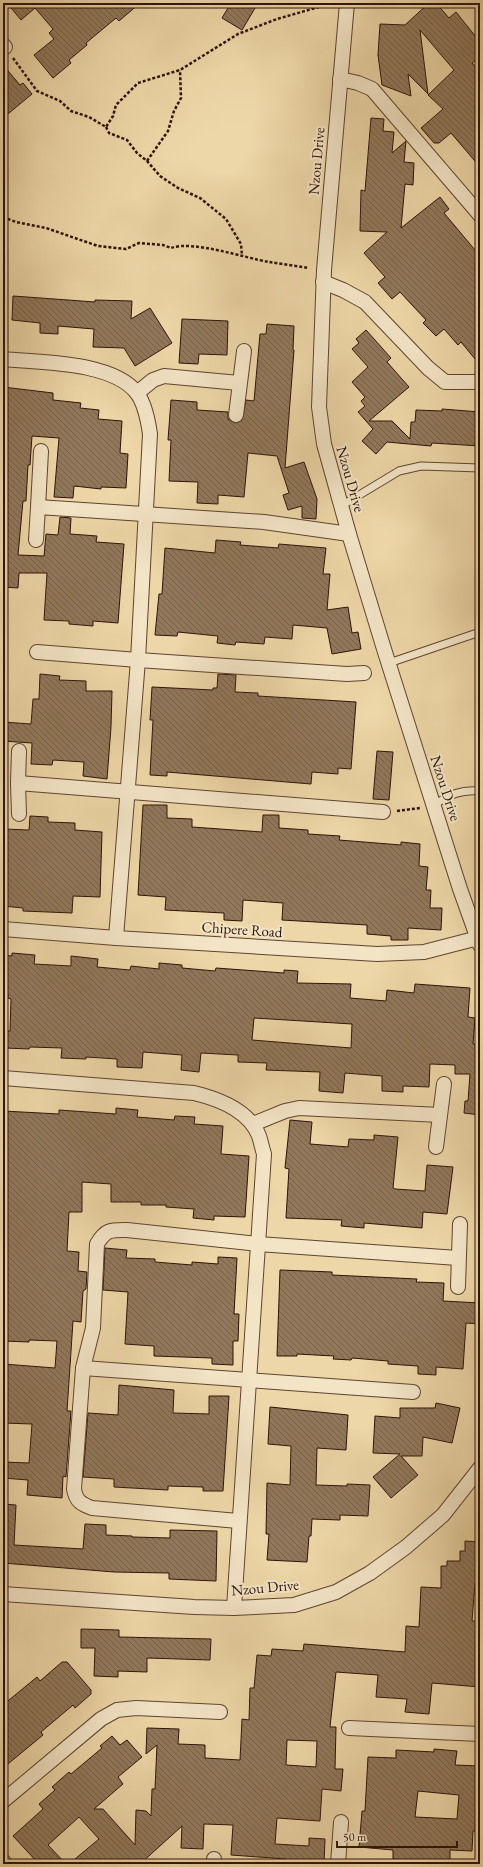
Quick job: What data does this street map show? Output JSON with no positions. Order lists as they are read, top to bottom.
{
  "streets": {
    "street": ["Nzou Drive", "Chipere Road"]
  },
  "crossings": [
    ["Nzou Drive", "Chipere Road"]
  ],
  "scale_bar": "50 m"
}
